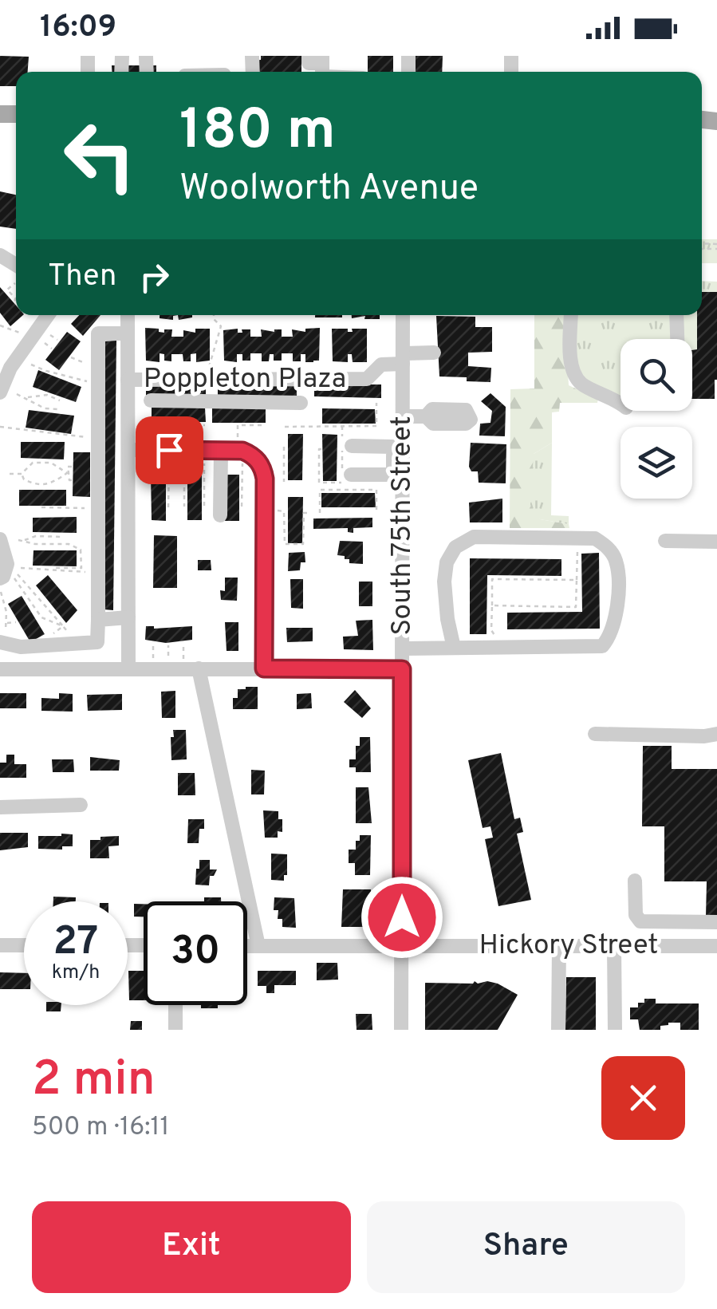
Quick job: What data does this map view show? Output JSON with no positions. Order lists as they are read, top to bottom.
{
  "streets": {
    "street": ["Poppleton Plaza", "South 75th Street", "Hickory Street"]
  },
  "crossings": [
    ["Poppleton Plaza", "South 75th Street"],
    ["South 75th Street", "Hickory Street"]
  ],
  "page": {
    "status": "16:09",
    "turn": ["180 m", "Woolworth Avenue"],
    "then": "Then",
    "speed": "27 km/h",
    "limit": "30",
    "heading": ["2 min", "500 m · 16:11"],
    "buttons": ["Exit", "Share"]
  }
}
